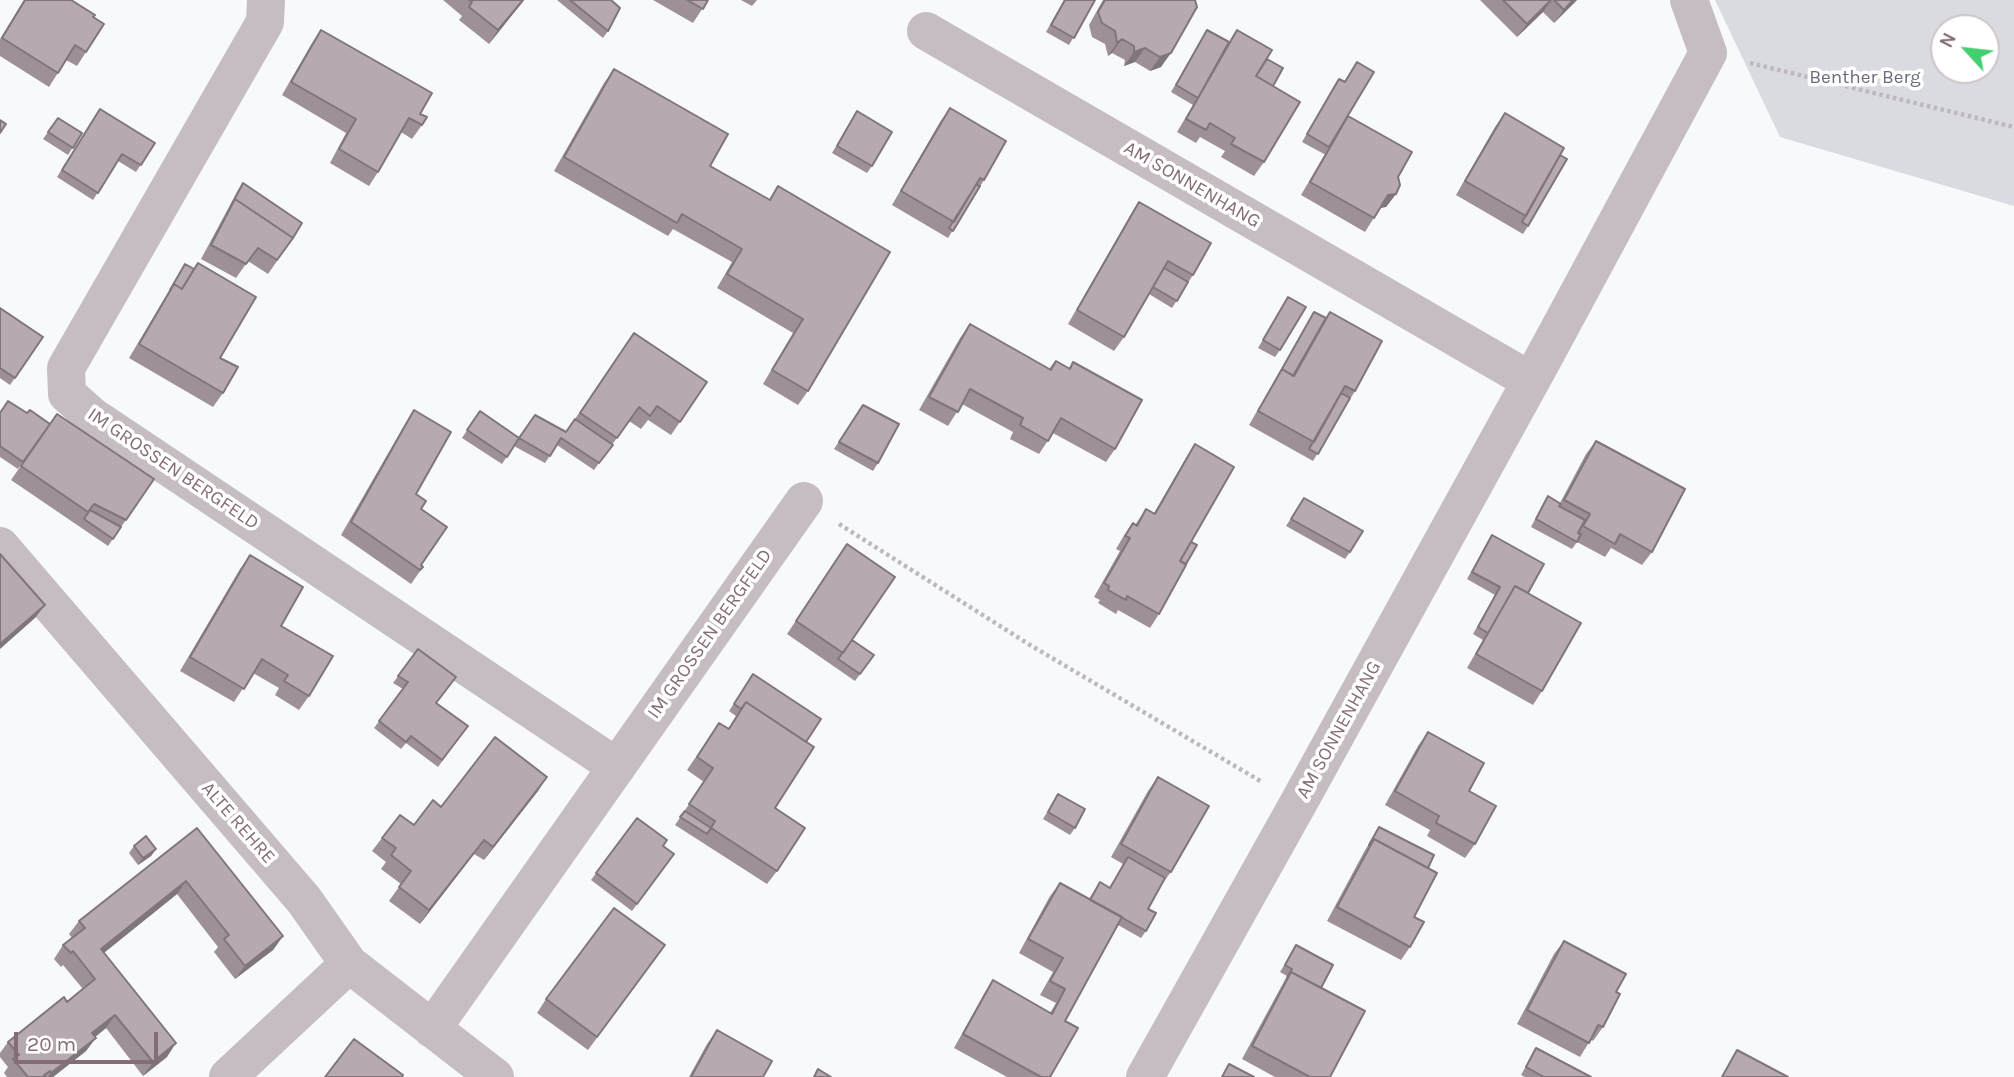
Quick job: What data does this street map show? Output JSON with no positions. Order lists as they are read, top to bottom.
{
  "streets": {
    "street": ["AM SONNENHANG", "IM GROSSEN BERGFELD", "ALTE REHRE"]
  },
  "crossings": [
    ["IM GROSSEN BERGFELD", "ALTE REHRE"]
  ],
  "parks": ["Benther Berg"],
  "scale_bar": "20 m",
  "north": "top left"
}
